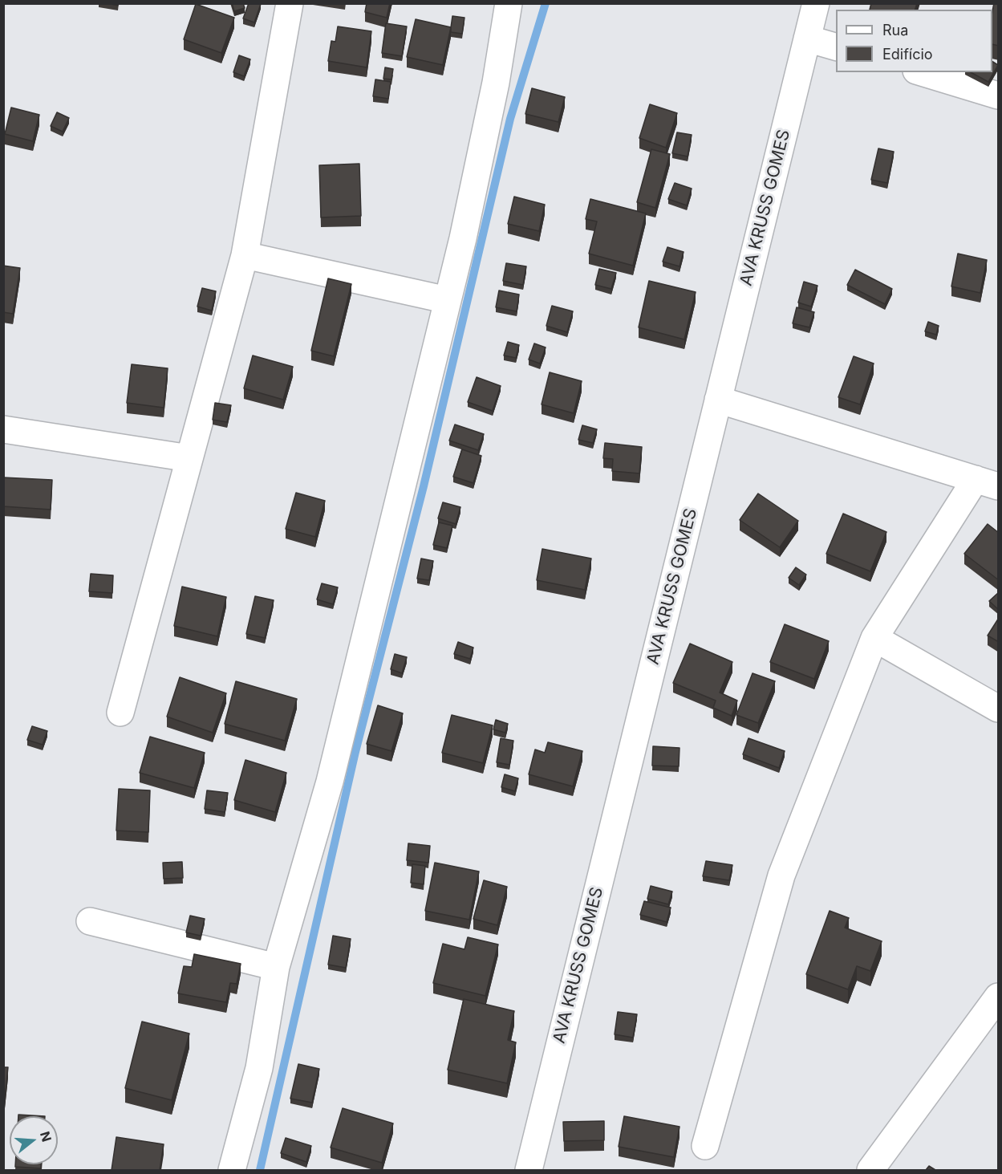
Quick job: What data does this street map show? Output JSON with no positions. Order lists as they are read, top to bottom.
{
  "streets": {
    "street": ["AVA KRUSS GOMES"]
  },
  "legend": ["Rua", "Edifício"],
  "north": "right"
}
